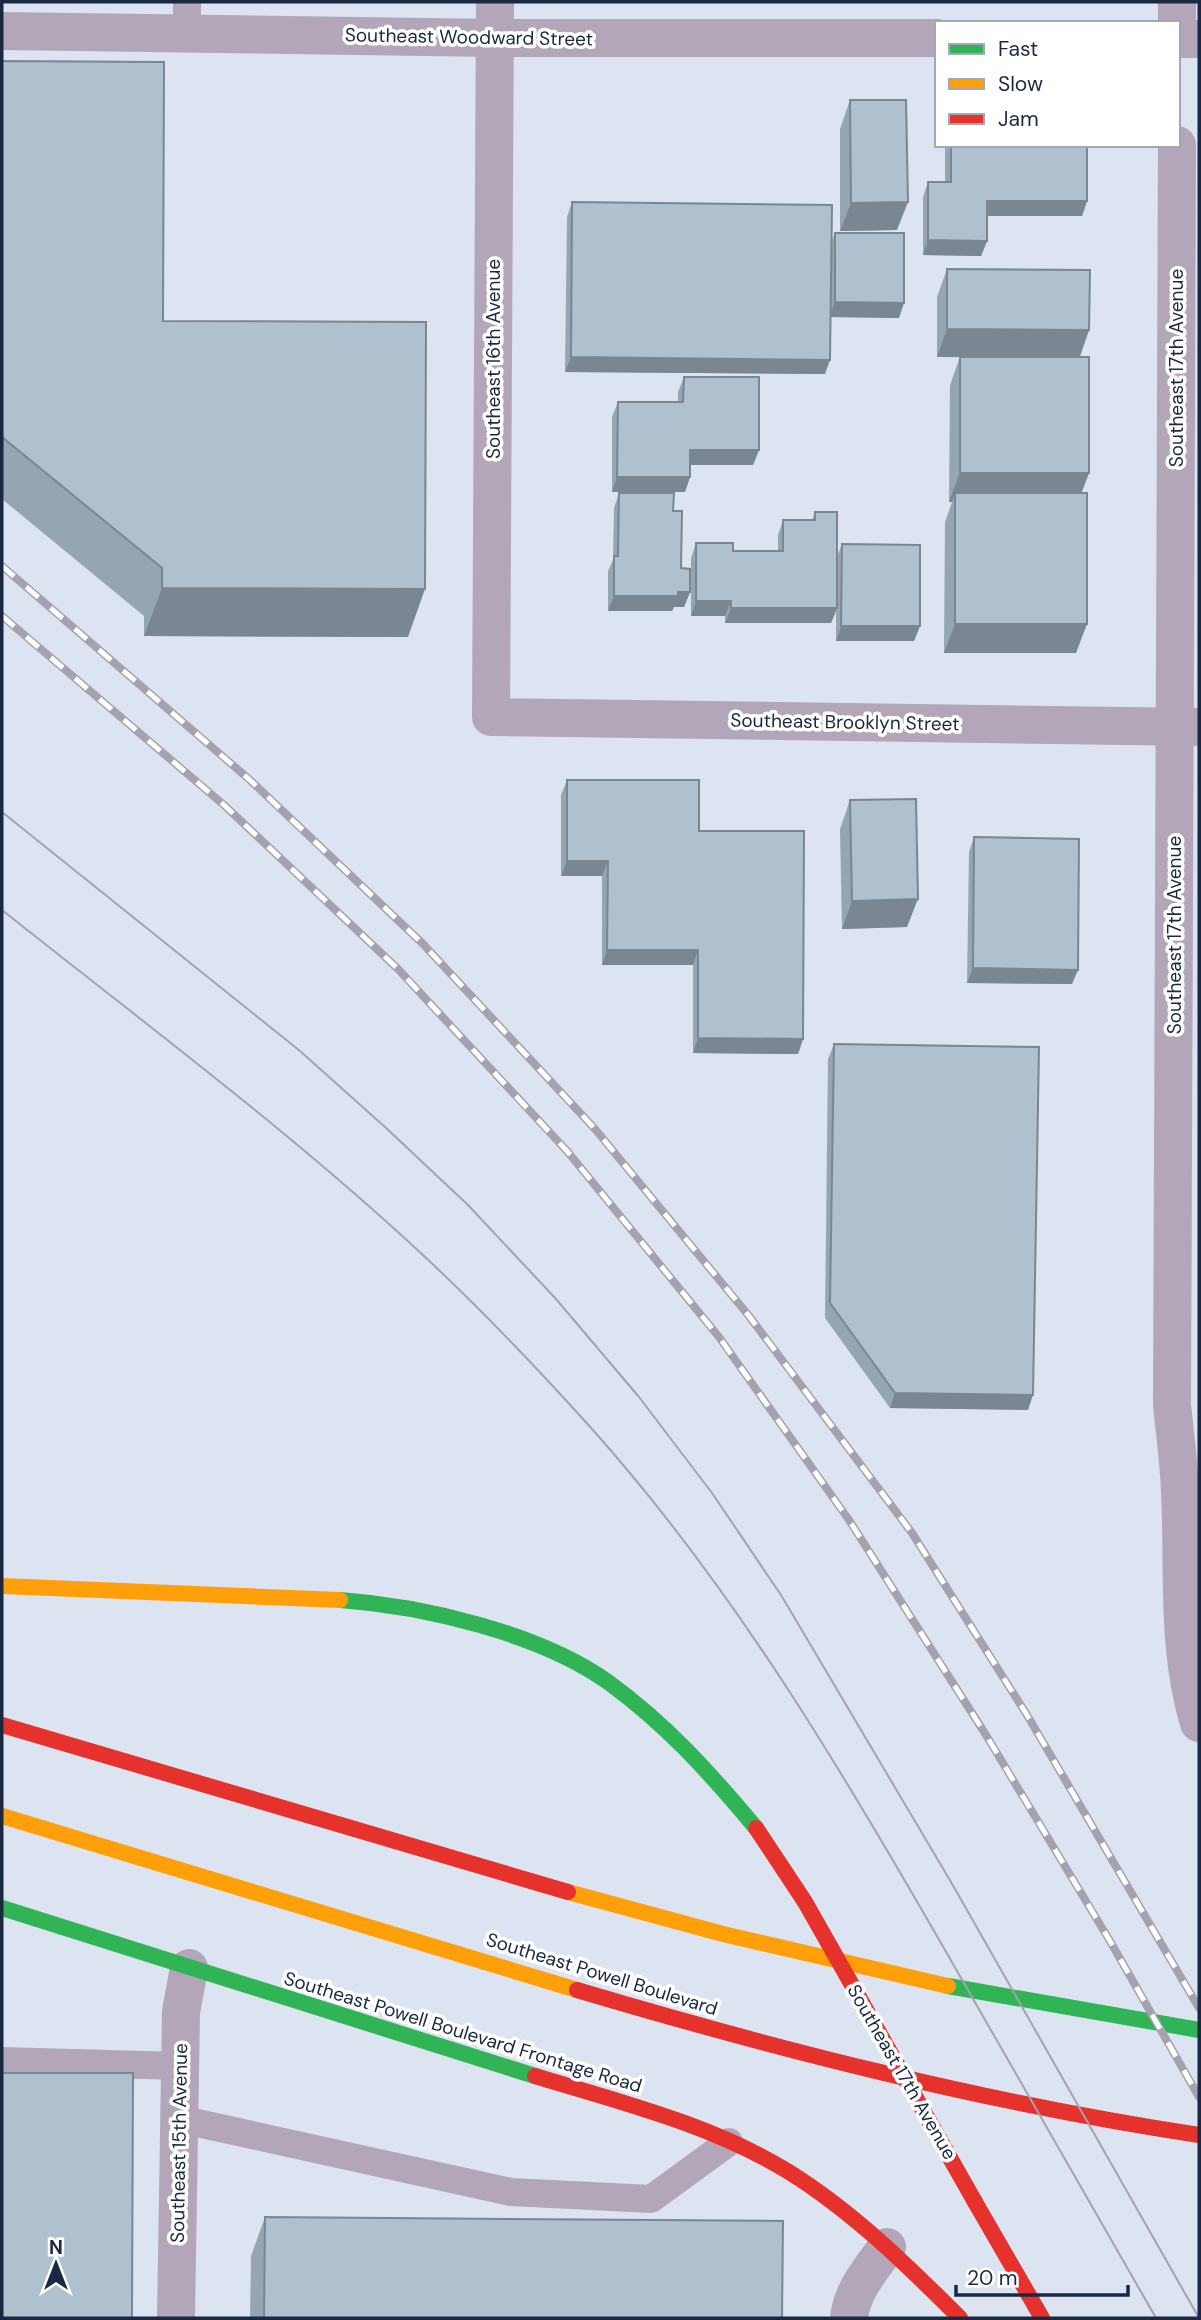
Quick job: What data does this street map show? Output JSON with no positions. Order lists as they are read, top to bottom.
{
  "streets": {
    "street": [
      "Southeast Woodward Street",
      "Southeast 16th Avenue",
      "Southeast 17th Avenue",
      "Southeast Brooklyn Street",
      "Southeast Powell Boulevard",
      "Southeast Powell Boulevard Frontage Road",
      "Southeast 15th Avenue"
    ]
  },
  "crossings": [
    ["Southeast Woodward Street", "Southeast 16th Avenue"],
    ["Southeast 16th Avenue", "Southeast Brooklyn Street"],
    ["Southeast 17th Avenue", "Southeast Brooklyn Street"],
    ["Southeast Powell Boulevard Frontage Road", "Southeast 15th Avenue"]
  ],
  "legend": ["Fast", "Slow", "Jam"],
  "scale_bar": "20 m",
  "north": "top"
}
